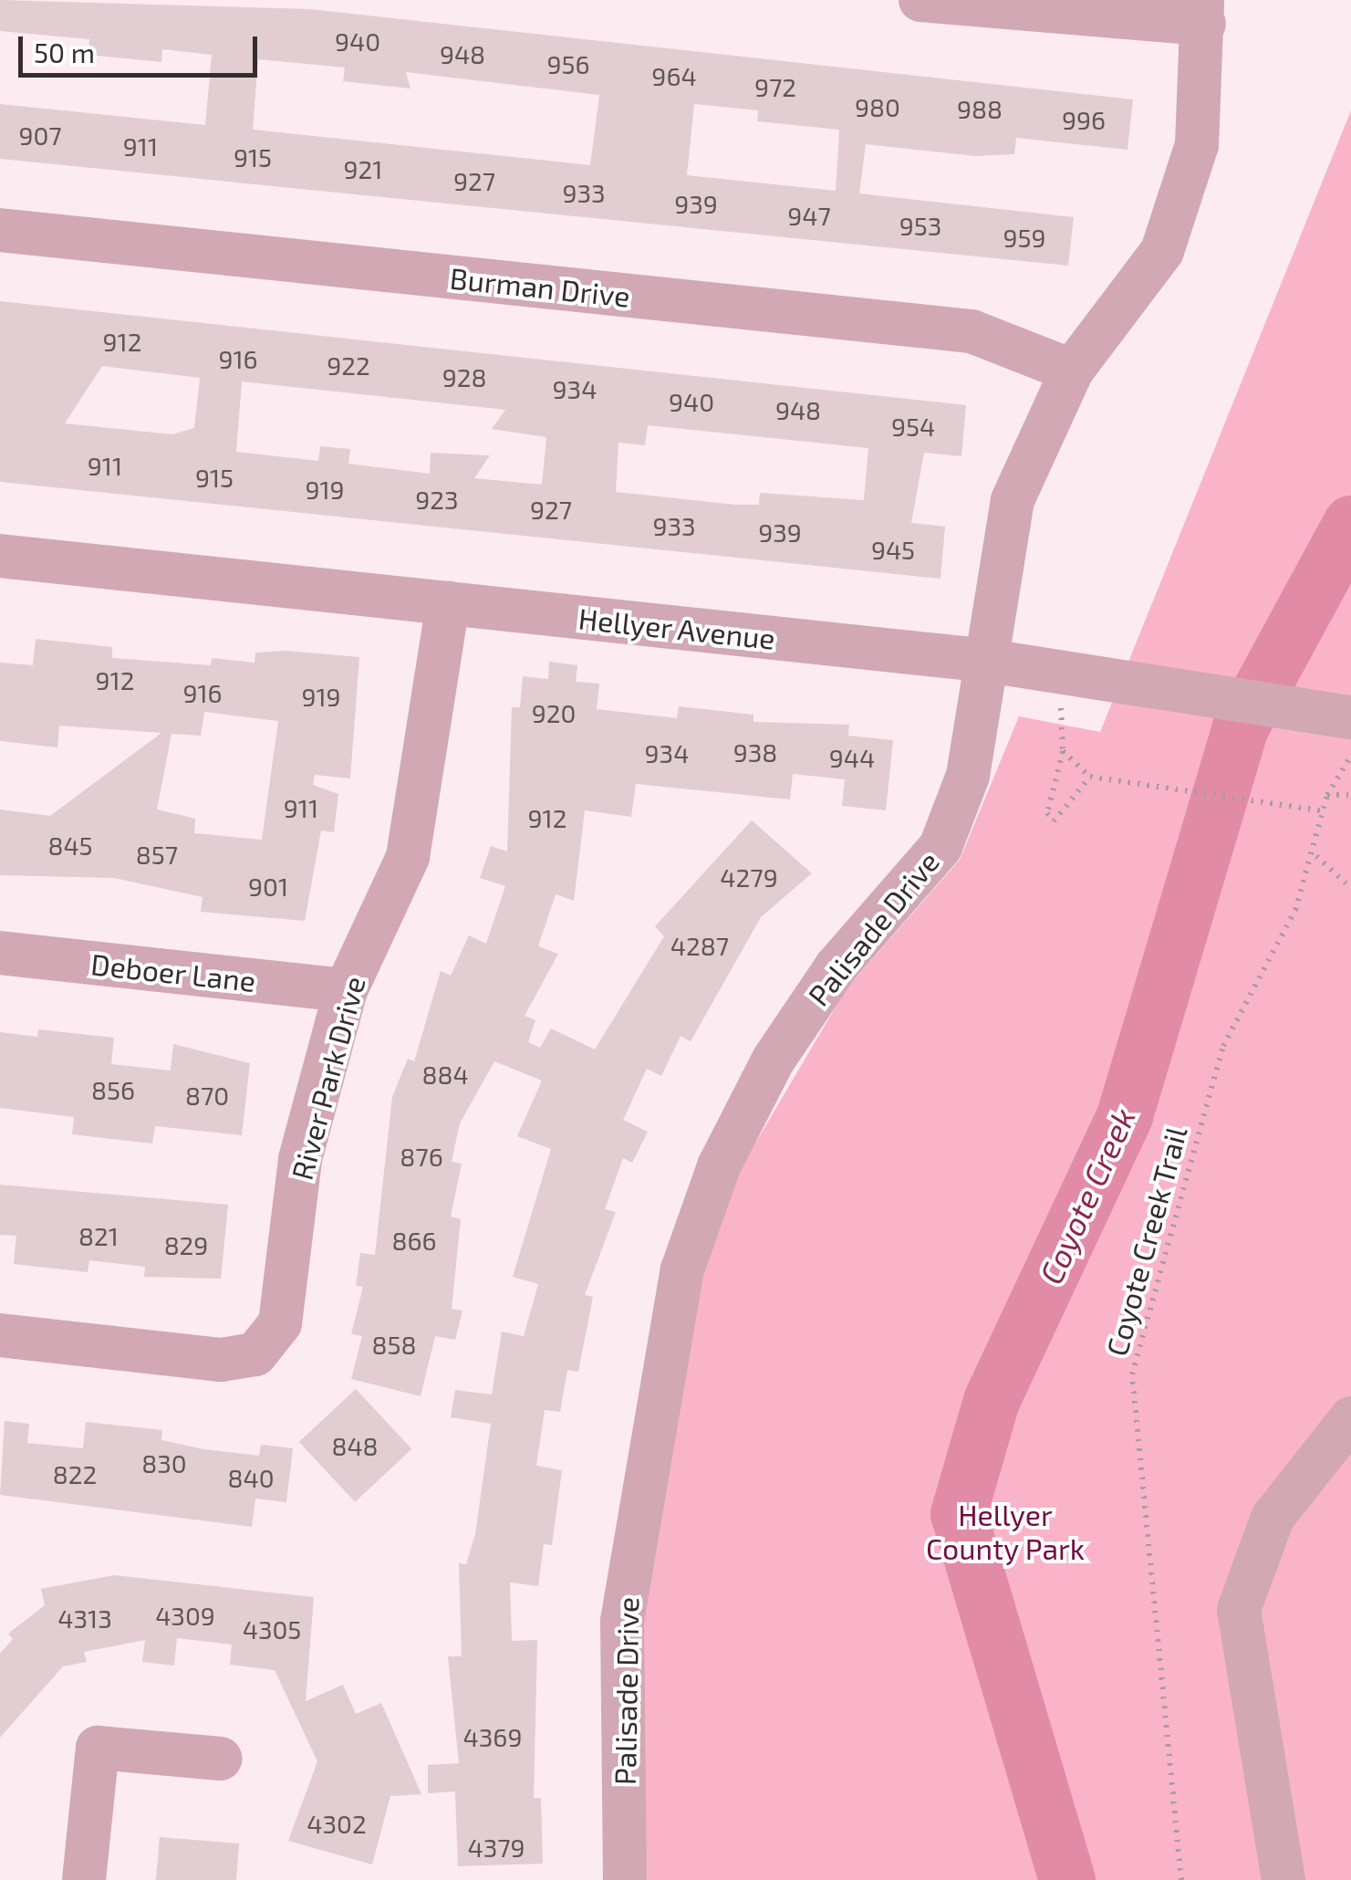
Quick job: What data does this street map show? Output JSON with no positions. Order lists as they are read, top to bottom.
{
  "streets": {
    "street": [
      "Burman Drive",
      "Hellyer Avenue",
      "Palisade Drive",
      "Deboer Lane",
      "River Park Drive"
    ],
    "path": ["Coyote Creek Trail"]
  },
  "crossings": [
    ["Burman Drive", "Palisade Drive"],
    ["Hellyer Avenue", "Palisade Drive"],
    ["Hellyer Avenue", "River Park Drive"],
    ["Deboer Lane", "River Park Drive"]
  ],
  "water": ["Coyote Creek"],
  "parks": ["Hellyer County Park"],
  "house_numbers": [
    "940",
    "948",
    "956",
    "964",
    "972",
    "980",
    "988",
    "996",
    "907",
    "911",
    "915",
    "921",
    "927",
    "933",
    "939",
    "947",
    "953",
    "959",
    "912",
    "916",
    "922",
    "928",
    "934",
    "940",
    "948",
    "954",
    "911",
    "915",
    "919",
    "923",
    "927",
    "933",
    "939",
    "945",
    "912",
    "916",
    "919",
    "920",
    "938",
    "934",
    "944",
    "911",
    "912",
    "845",
    "857",
    "4279",
    "901",
    "4287",
    "884",
    "856",
    "870",
    "876",
    "821",
    "866",
    "829",
    "858",
    "848",
    "830",
    "822",
    "840",
    "4309",
    "4313",
    "4305",
    "4369",
    "4302",
    "4379"
  ],
  "scale_bar": "50 m"
}
